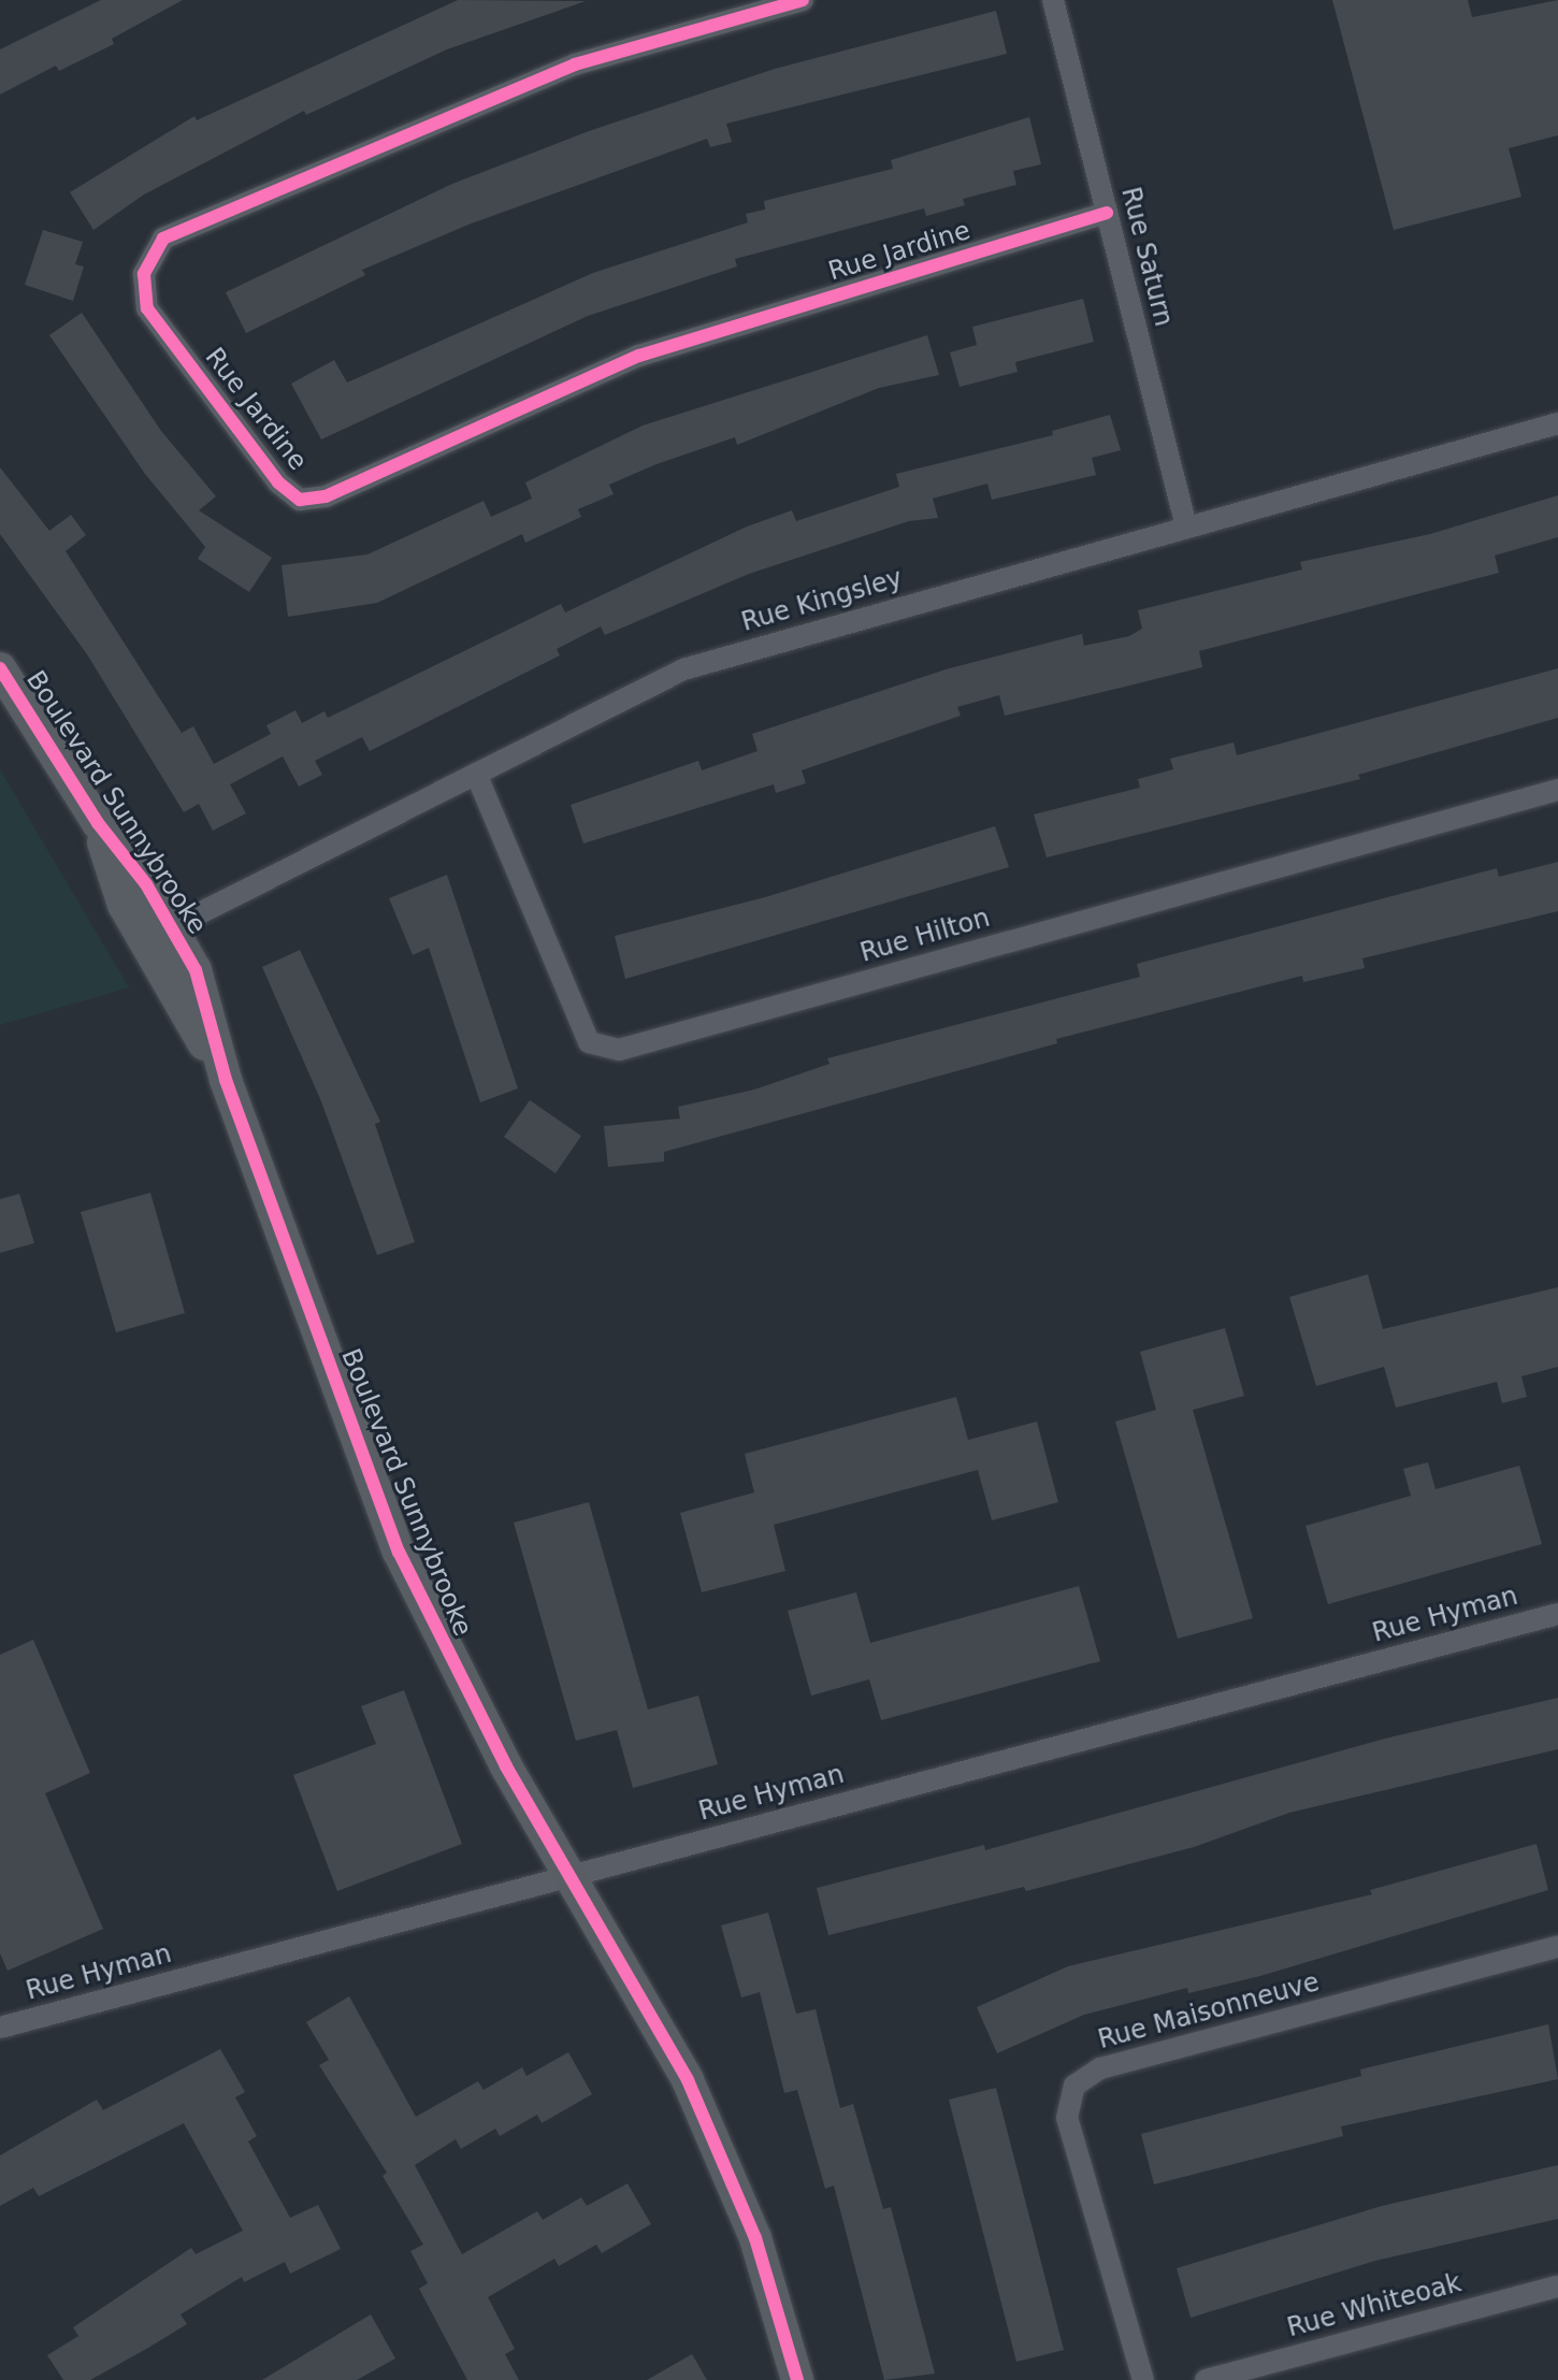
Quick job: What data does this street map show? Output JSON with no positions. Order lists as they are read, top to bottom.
{
  "streets": {
    "street": [
      "Rue Jardine",
      "Rue Saturn",
      "Rue Kingsley",
      "Boulevard Sunnybrooke",
      "Rue Hilton",
      "Rue Hyman",
      "Rue Maisonneuve",
      "Rue Whiteoak"
    ]
  },
  "crossings": [
    ["Rue Jardine", "Rue Saturn"],
    ["Rue Saturn", "Rue Kingsley"],
    ["Rue Kingsley", "Boulevard Sunnybrooke"],
    ["Rue Kingsley", "Rue Hilton"],
    ["Boulevard Sunnybrooke", "Rue Hyman"]
  ]
}
